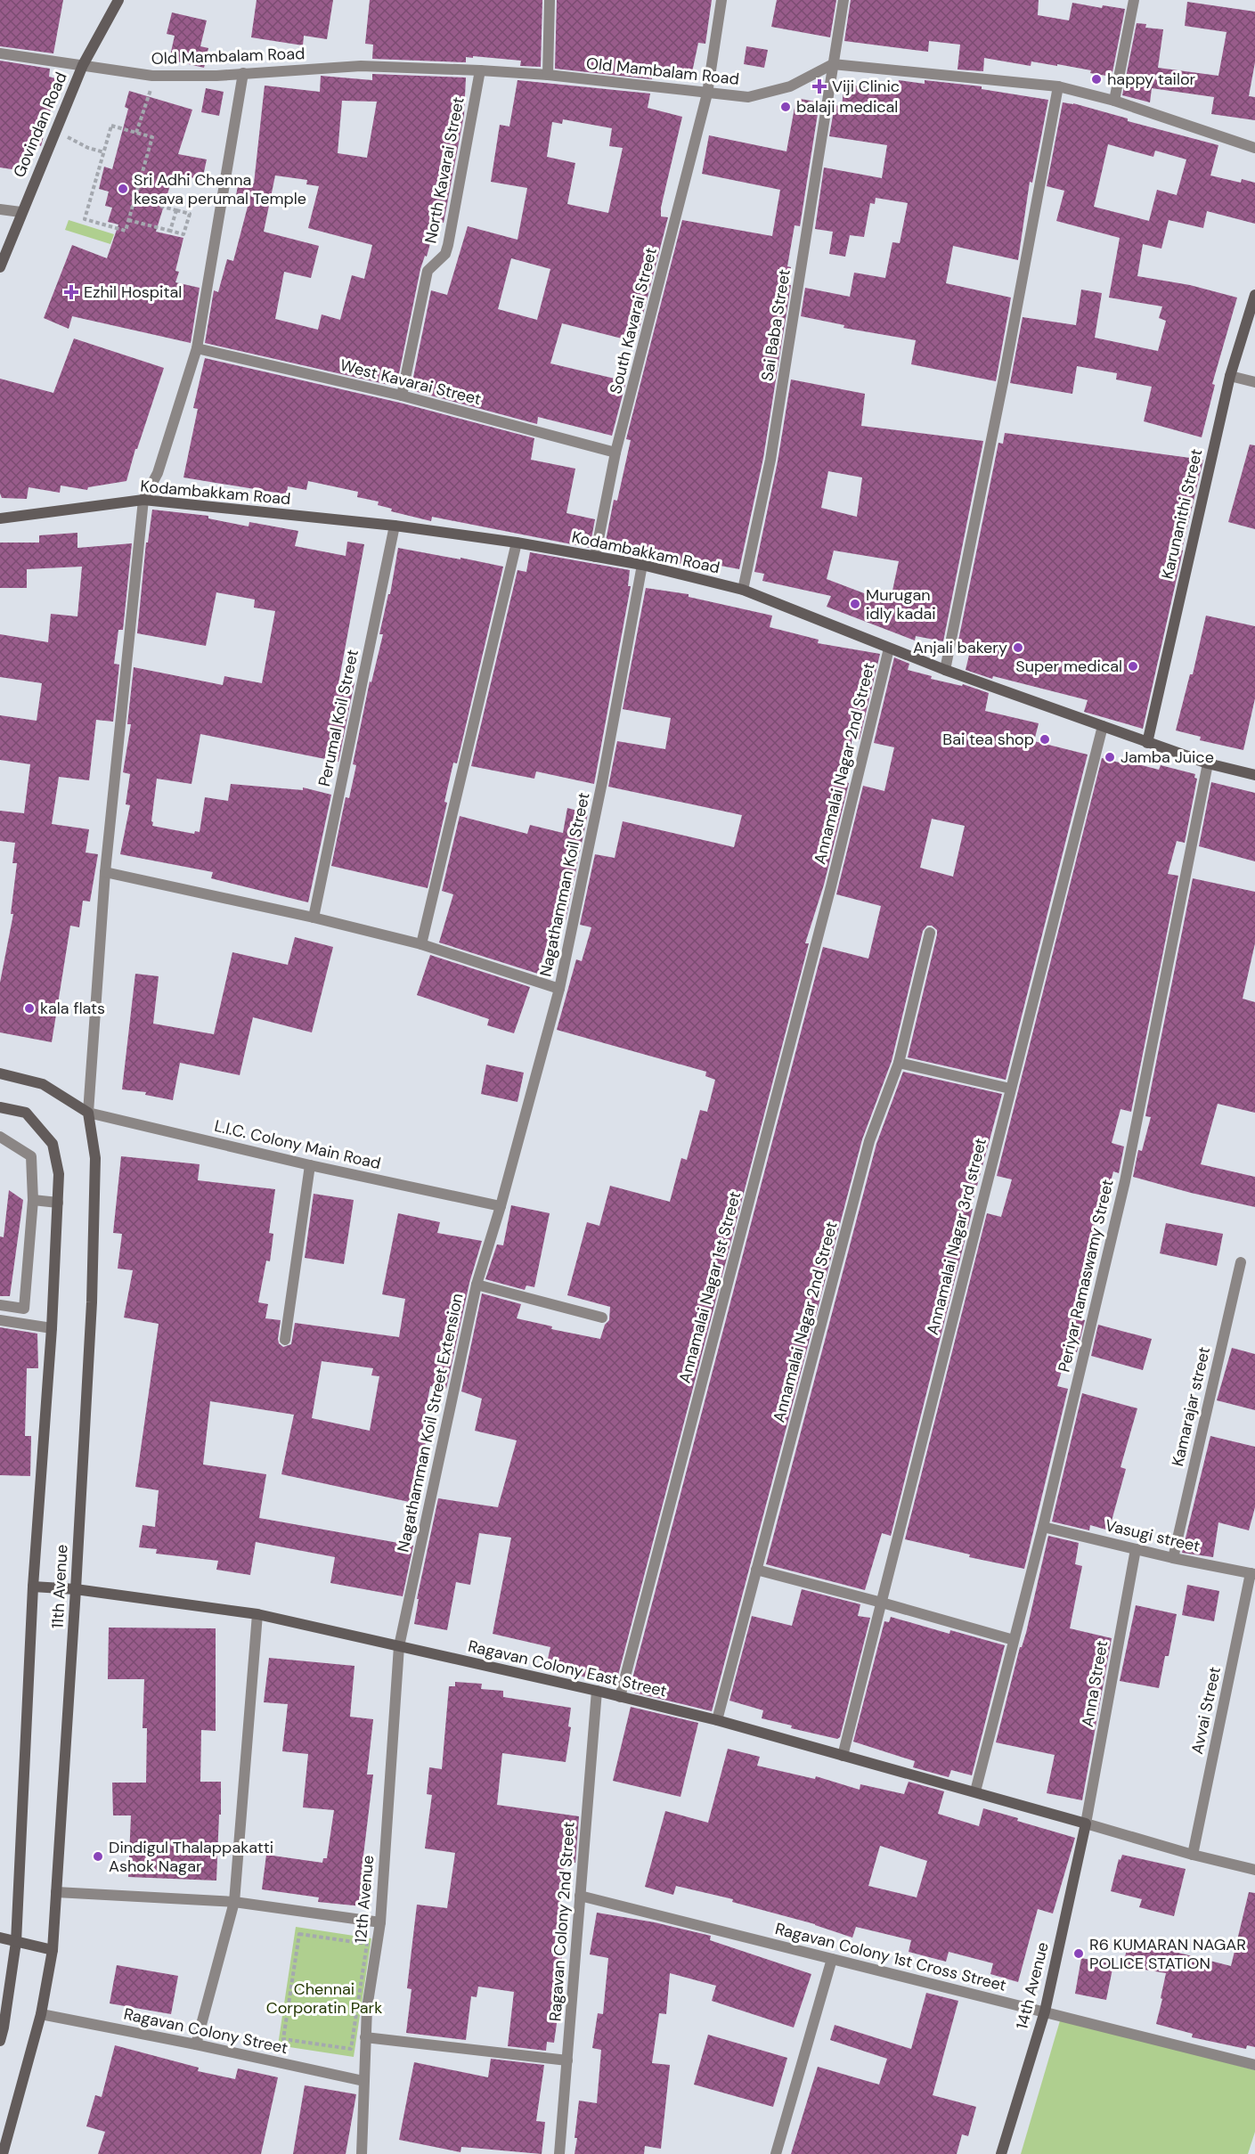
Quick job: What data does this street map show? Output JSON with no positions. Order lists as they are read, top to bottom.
{
  "streets": {
    "main road": [
      "Govindan Road",
      "Kodambakkam Road",
      "Karunanithi Street",
      "11th Avenue",
      "Ragavan Colony East Street",
      "14th Avenue"
    ],
    "street": [
      "Old Mambalam Road",
      "North Kavarai Street",
      "South Kavarai Street",
      "Sai Baba Street",
      "West Kavarai Street",
      "Perumal Koil Street",
      "Annamalai Nagar 2nd Street",
      "Nagathamman Koil Street",
      "L.I.C. Colony Main Road",
      "Annamalai Nagar 3rd street",
      "Periyar Ramaswamy Street",
      "Annamalai Nagar 1st Street",
      "Kamarajar street",
      "Nagathamman Koil Street Extension",
      "Vasugi street",
      "Anna Street",
      "Avvai Street",
      "12th Avenue",
      "Ragavan Colony 2nd Street",
      "Ragavan Colony 1st Cross Street",
      "Ragavan Colony Street"
    ]
  },
  "crossings": [
    ["Old Mambalam Road", "Govindan Road"],
    ["Old Mambalam Road", "North Kavarai Street"],
    ["Old Mambalam Road", "South Kavarai Street"],
    ["Old Mambalam Road", "Sai Baba Street"],
    ["North Kavarai Street", "West Kavarai Street"],
    ["South Kavarai Street", "West Kavarai Street"],
    ["South Kavarai Street", "Kodambakkam Road"],
    ["Sai Baba Street", "Kodambakkam Road"],
    ["Kodambakkam Road", "Karunanithi Street"],
    ["Kodambakkam Road", "Perumal Koil Street"],
    ["Kodambakkam Road", "Annamalai Nagar 2nd Street"],
    ["Kodambakkam Road", "Nagathamman Koil Street"],
    ["Kodambakkam Road", "Annamalai Nagar 3rd street"],
    ["Kodambakkam Road", "Periyar Ramaswamy Street"],
    ["Annamalai Nagar 2nd Street", "Annamalai Nagar 1st Street"],
    ["Annamalai Nagar 2nd Street", "Ragavan Colony East Street"],
    ["Nagathamman Koil Street", "L.I.C. Colony Main Road"],
    ["Nagathamman Koil Street", "Nagathamman Koil Street Extension"],
    ["L.I.C. Colony Main Road", "Nagathamman Koil Street Extension"],
    ["L.I.C. Colony Main Road", "11th Avenue"],
    ["Annamalai Nagar 3rd street", "Ragavan Colony East Street"],
    ["Periyar Ramaswamy Street", "Vasugi street"],
    ["Periyar Ramaswamy Street", "Ragavan Colony East Street"],
    ["Annamalai Nagar 1st Street", "Ragavan Colony East Street"],
    ["Kamarajar street", "Vasugi street"],
    ["Nagathamman Koil Street Extension", "Ragavan Colony East Street"],
    ["Nagathamman Koil Street Extension", "12th Avenue"],
    ["Vasugi street", "Anna Street"],
    ["Vasugi street", "Avvai Street"],
    ["11th Avenue", "Ragavan Colony East Street"],
    ["11th Avenue", "Ragavan Colony Street"],
    ["Ragavan Colony East Street", "Anna Street"],
    ["Ragavan Colony East Street", "12th Avenue"],
    ["Ragavan Colony East Street", "Ragavan Colony 2nd Street"],
    ["Ragavan Colony East Street", "14th Avenue"],
    ["Anna Street", "14th Avenue"],
    ["12th Avenue", "Ragavan Colony Street"],
    ["Ragavan Colony 2nd Street", "Ragavan Colony 1st Cross Street"],
    ["Ragavan Colony 1st Cross Street", "14th Avenue"]
  ],
  "parks": ["Chennai Corporatin Park"],
  "places": {
    "other": [
      "happy tailor",
      "balaji medical",
      "Sri Adhi Chenna kesava perumal Temple",
      "Murugan idly kadai",
      "Anjali bakery",
      "Super medical",
      "Bai tea shop",
      "Jamba Juice",
      "kala flats",
      "Dindigul Thalappakatti Ashok Nagar",
      "R6 KUMARAN NAGAR POLICE STATION"
    ],
    "health": ["Viji Clinic", "Ezhil Hospital"]
  }
}
